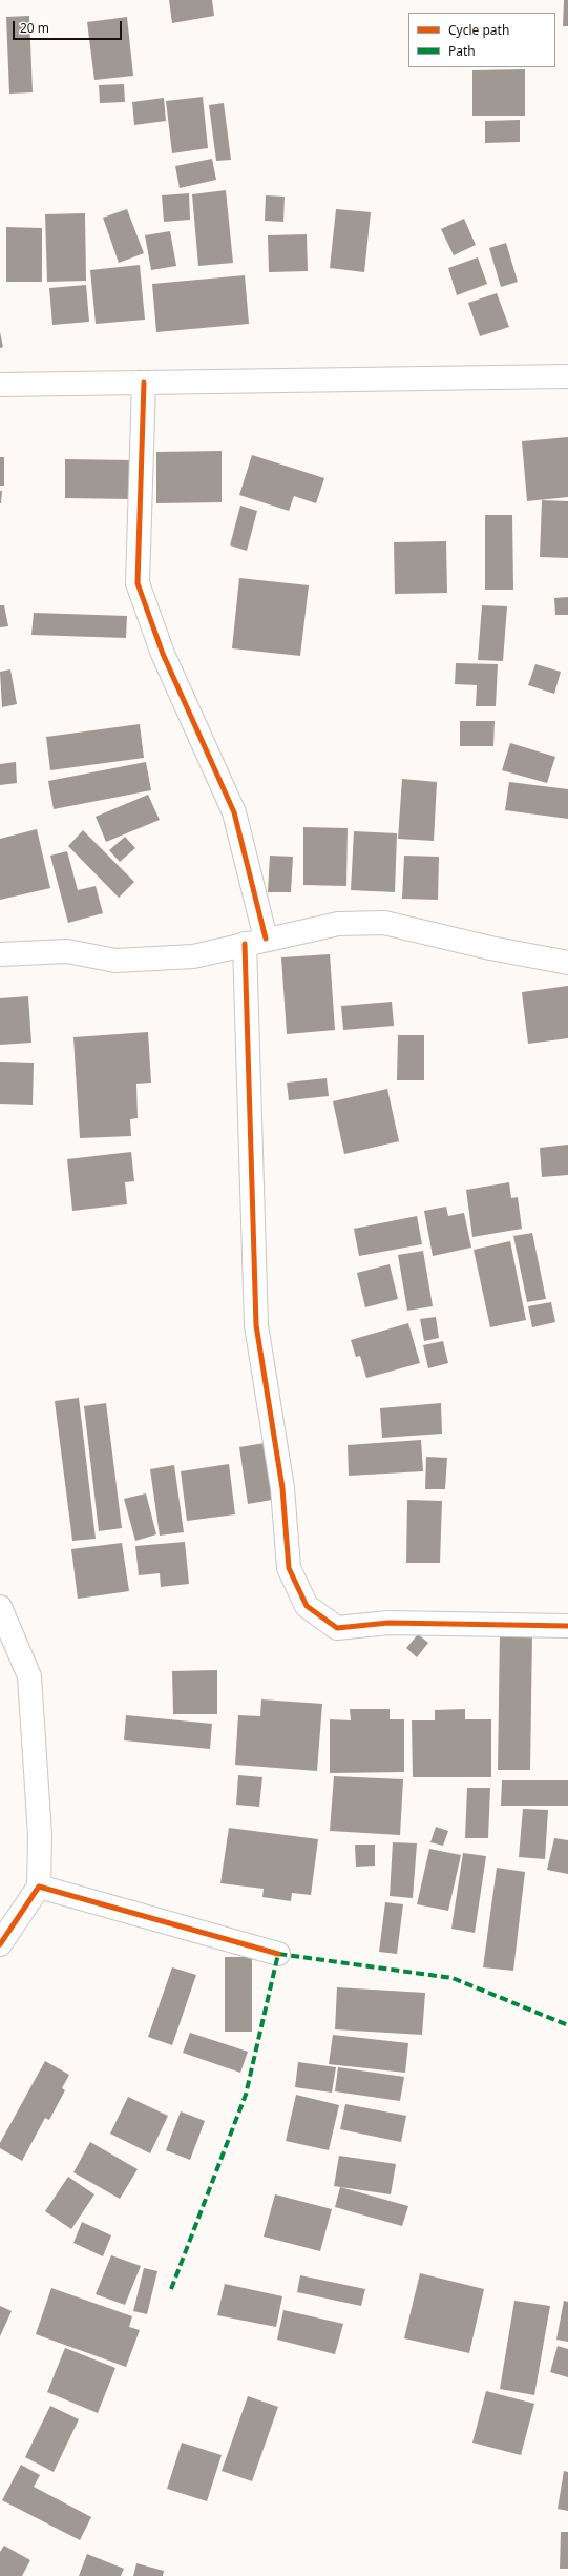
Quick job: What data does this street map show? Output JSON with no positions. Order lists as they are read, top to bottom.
{
  "legend": ["Cycle path", "Path"],
  "scale_bar": "20 m"
}
